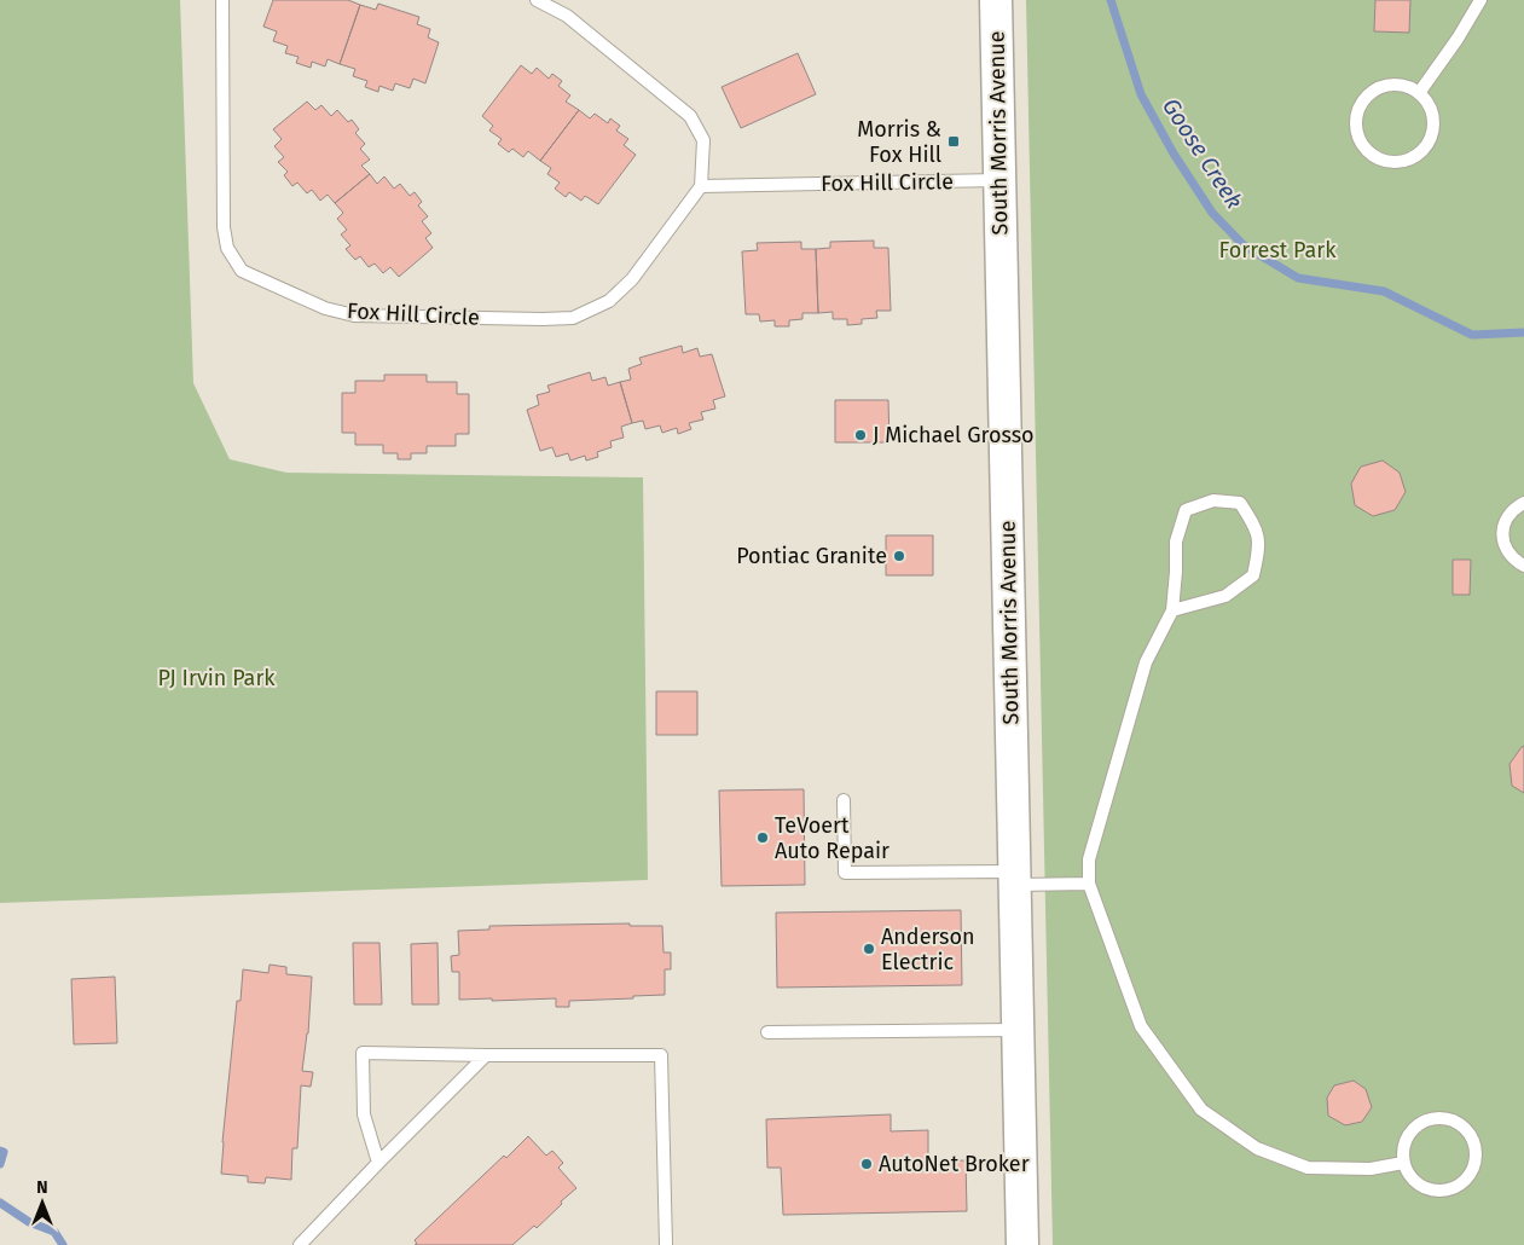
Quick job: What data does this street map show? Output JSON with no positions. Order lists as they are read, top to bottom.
{
  "streets": {
    "main road": ["South Morris Avenue"],
    "lane": ["Fox Hill Circle"]
  },
  "crossings": [
    ["South Morris Avenue", "Fox Hill Circle"]
  ],
  "water": ["Goose Creek"],
  "parks": ["Forrest Park", "PJ Irvin Park"],
  "places": {
    "transit": ["Morris & Fox Hill"],
    "other": [
      "J Michael Grosso",
      "Pontiac Granite",
      "TeVoert Auto Repair",
      "Anderson Electric",
      "AutoNet Broker"
    ]
  },
  "north": "top"
}
